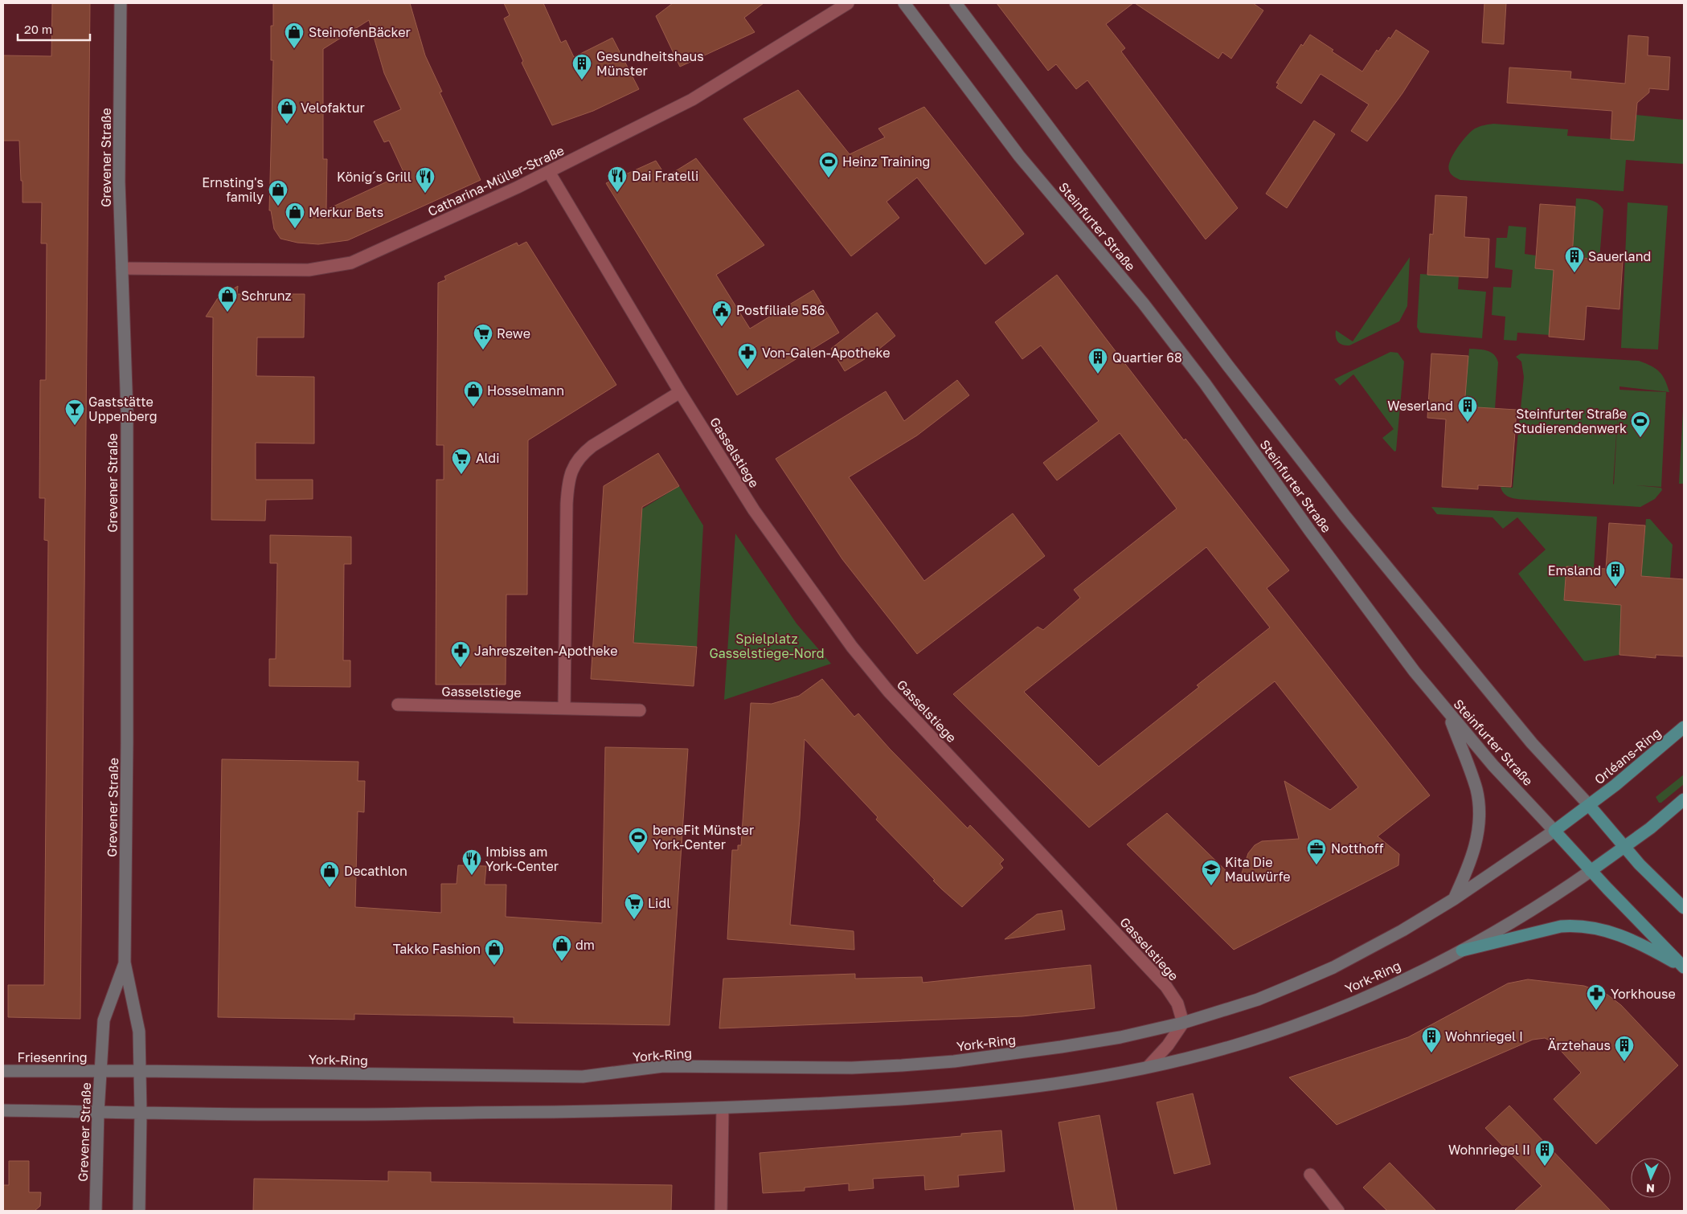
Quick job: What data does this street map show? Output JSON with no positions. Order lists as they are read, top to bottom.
{
  "streets": {
    "main road": [
      "Grevener Straße",
      "Steinfurter Straße",
      "Orléans-Ring",
      "York-Ring",
      "Friesenring"
    ],
    "street": ["Catharina-Müller-Straße", "Gasselstiege"]
  },
  "crossings": [
    ["Grevener Straße", "Catharina-Müller-Straße"],
    ["Grevener Straße", "York-Ring"],
    ["Grevener Straße", "Friesenring"],
    ["Catharina-Müller-Straße", "Gasselstiege"],
    ["Steinfurter Straße", "Orléans-Ring"],
    ["Steinfurter Straße", "York-Ring"],
    ["Gasselstiege", "York-Ring"],
    ["Orléans-Ring", "York-Ring"],
    ["York-Ring", "Friesenring"]
  ],
  "parks": ["Spielplatz Gasselstiege-Nord"],
  "places": {
    "shop": [
      "SteinofenBäcker",
      "Velofaktur",
      "Ernsting's family",
      "Merkur Bets",
      "Schrunz",
      "Hosselmann",
      "Decathlon",
      "dm",
      "Takko Fashion"
    ],
    "building": [
      "Gesundheitshaus Münster",
      "Sauerland",
      "Quartier 68",
      "Weserland",
      "Emsland",
      "Wohnriegel I",
      "Ärztehaus",
      "Wohnriegel II"
    ],
    "sports": ["Heinz Training", "Steinfurter Straße Studierendenwerk", "beneFit Münster York-Center"],
    "restaurant": ["Dai Fratelli", "König´s Grill", "Imbiss am York-Center"],
    "public building": ["Postfiliale 586"],
    "supermarket": ["Rewe", "Aldi", "Lidl"],
    "pharmacy": ["Von-Galen-Apotheke", "Jahreszeiten-Apotheke", "Yorkhouse"],
    "bar": ["Gaststätte Uppenberg"],
    "office": ["Notthoff"],
    "school or university": ["Kita Die Maulwürfe"]
  },
  "scale_bar": "20 m",
  "north": "bottom"
}
